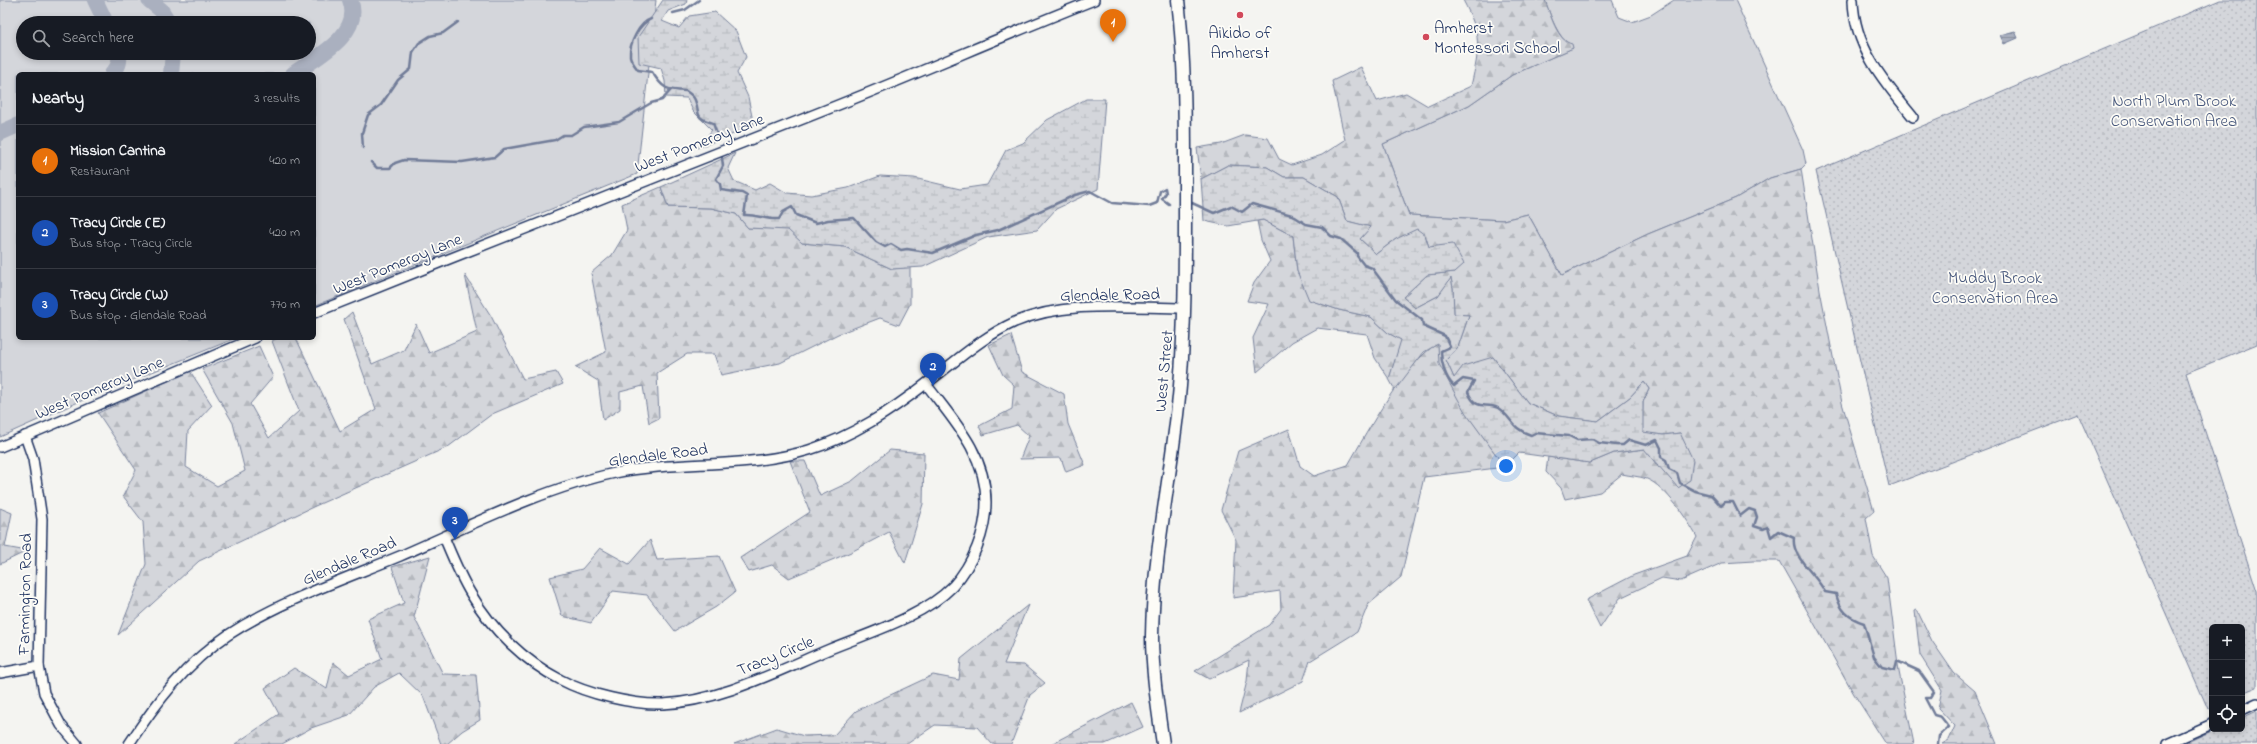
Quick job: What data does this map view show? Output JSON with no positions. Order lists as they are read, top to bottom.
{
  "streets": {
    "main road": ["West Street"],
    "street": [
      "West Pomeroy Lane",
      "Glendale Road",
      "Farmington Road",
      "Tracy Circle"
    ]
  },
  "crossings": [
    ["West Pomeroy Lane", "Farmington Road"],
    ["Glendale Road", "West Street"],
    ["Glendale Road", "Tracy Circle"]
  ],
  "parks": ["North Plum Brook Conservation Area", "Muddy Brook Conservation Area"],
  "places": ["Aikido of Amherst", "Amherst Montessori School"],
  "page": {
    "pins": ["1", "2", "3"],
    "search": "Search here",
    "heading": ["Nearby", "3 results"],
    "list": [
      {
        "mark": "1",
        "name": "Mission Cantina",
        "note": "Restaurant",
        "value": "420 m"
      },
      {
        "mark": "2",
        "name": "Tracy Circle (E)",
        "note": "Bus stop · Tracy Circle",
        "value": "420 m"
      },
      {
        "mark": "3",
        "name": "Tracy Circle (W)",
        "note": "Bus stop · Glendale Road",
        "value": "770 m"
      }
    ],
    "map_buttons": ["+", "−"]
  }
}
